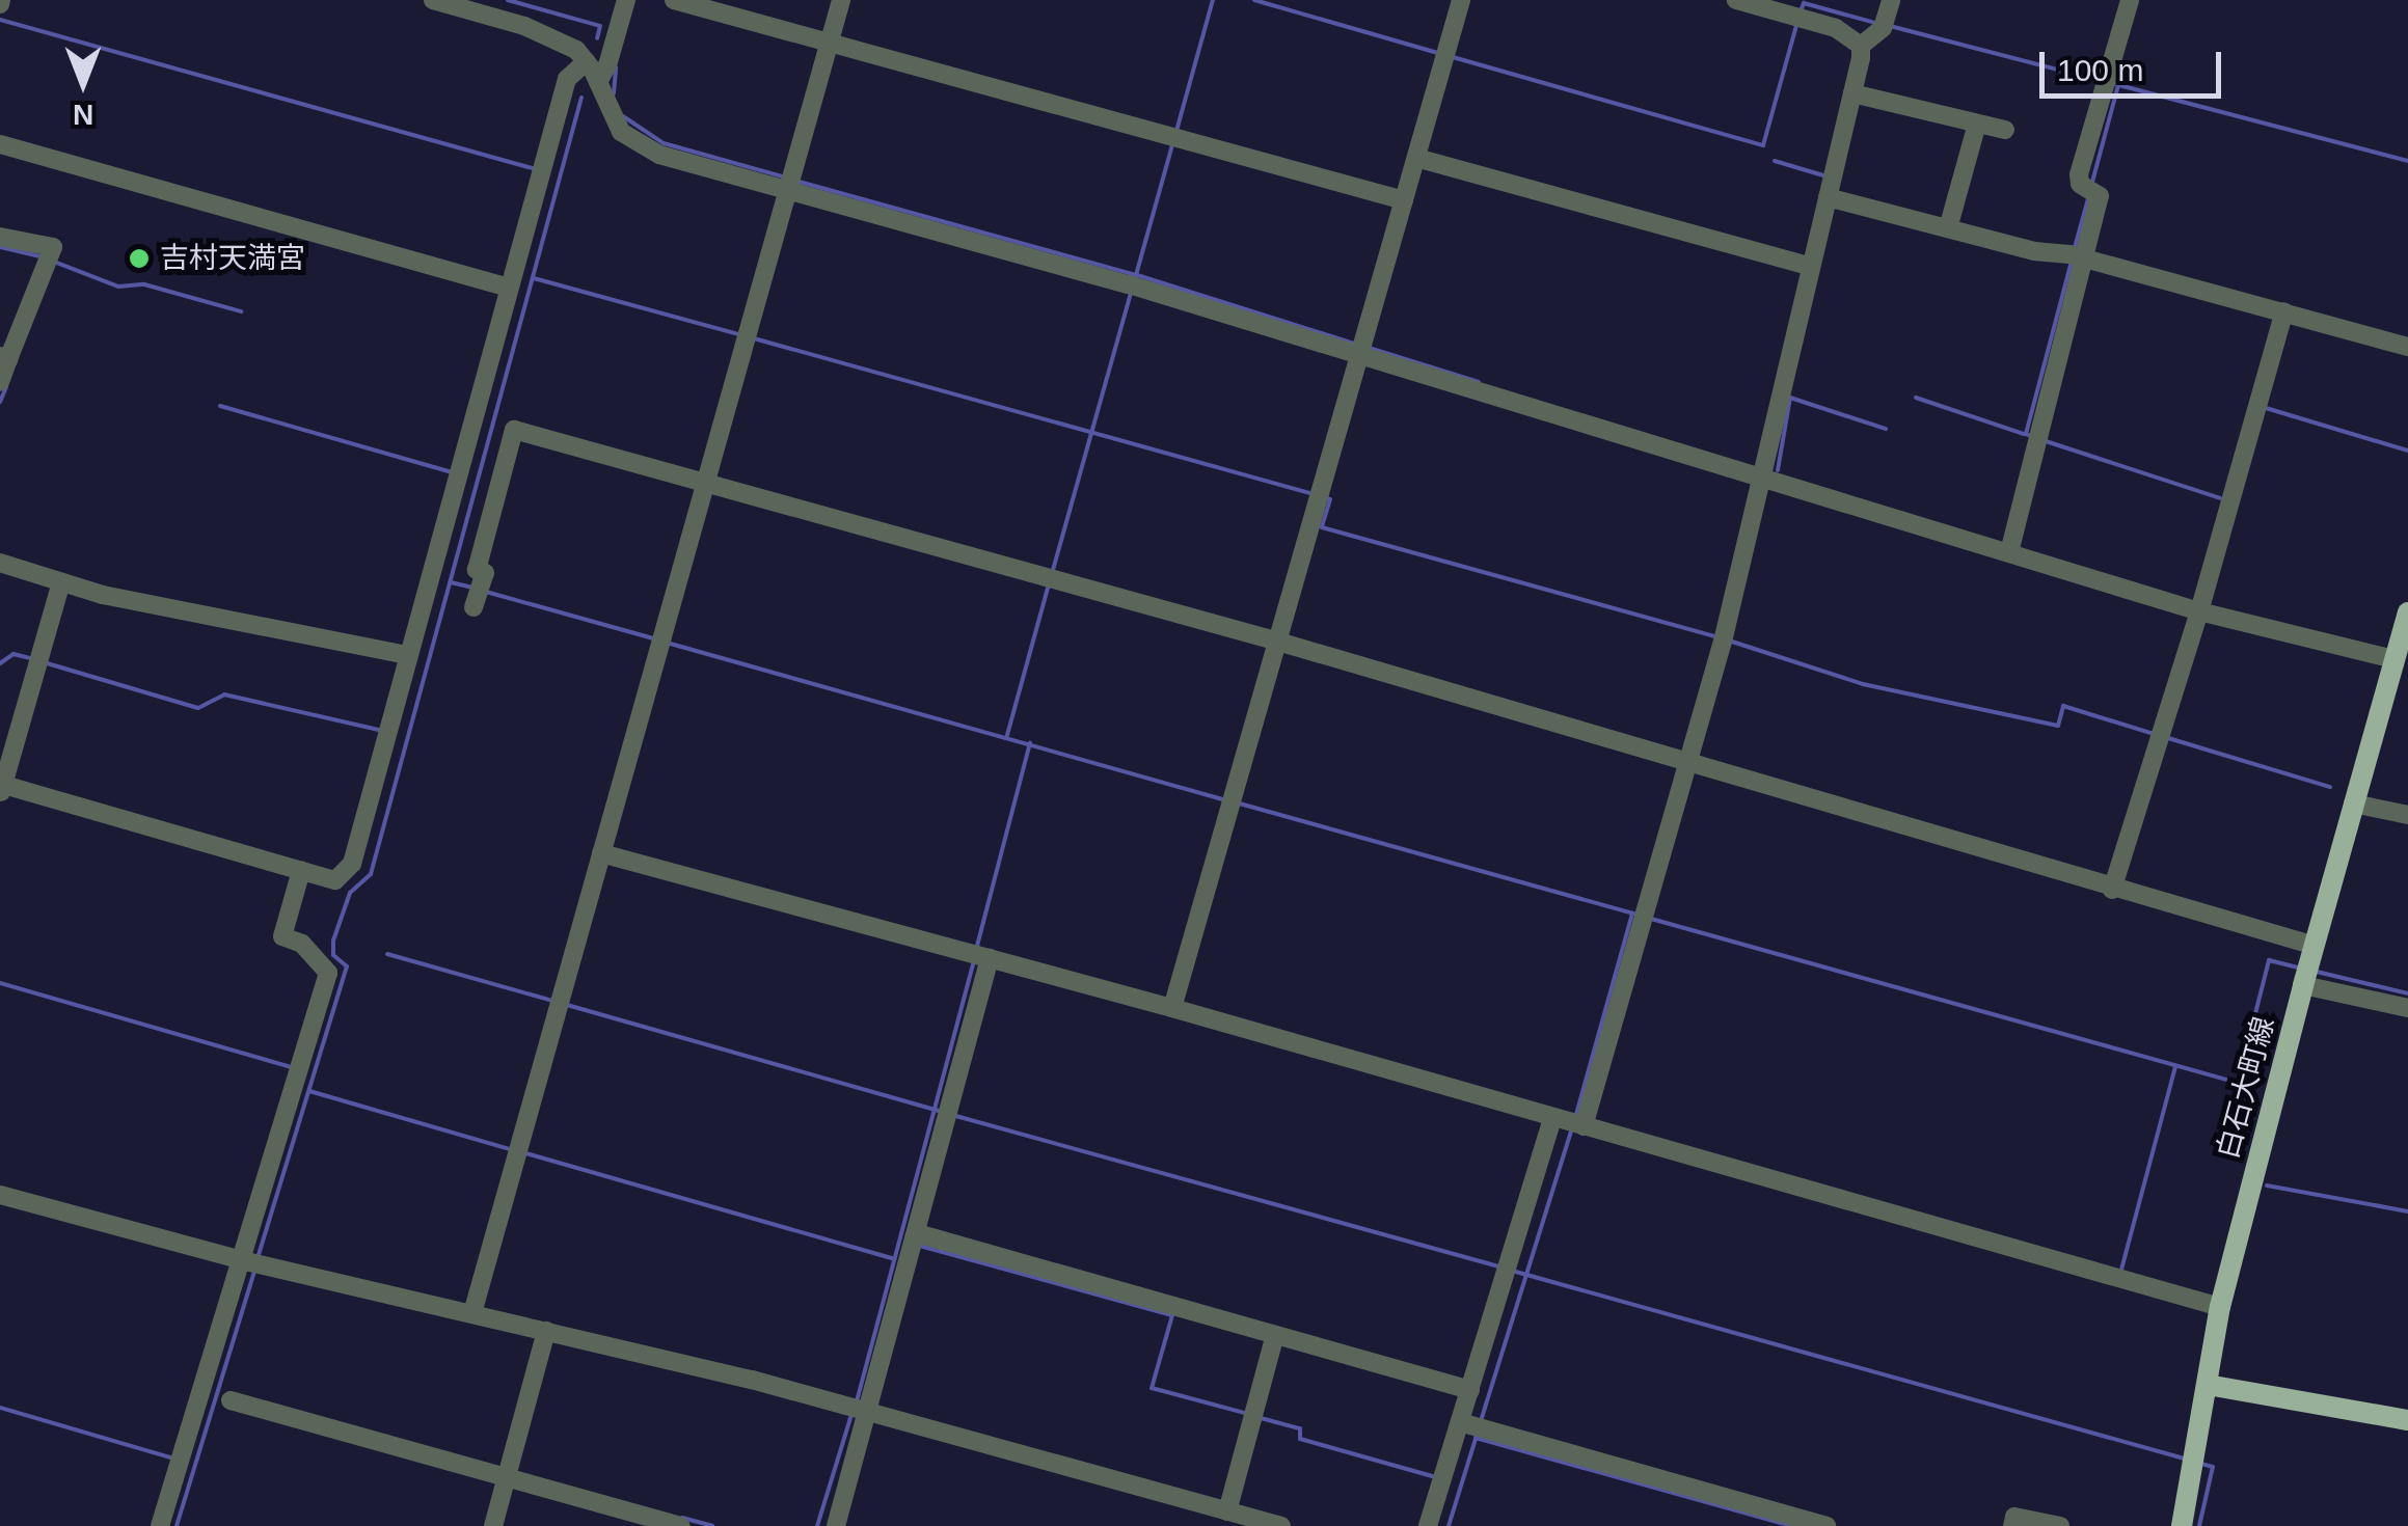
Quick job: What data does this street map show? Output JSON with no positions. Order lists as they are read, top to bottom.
{
  "streets": {
    "main road": ["白石大町線"]
  },
  "places": ["吉村天満宮"],
  "scale_bar": "100 m",
  "north": "bottom"
}
